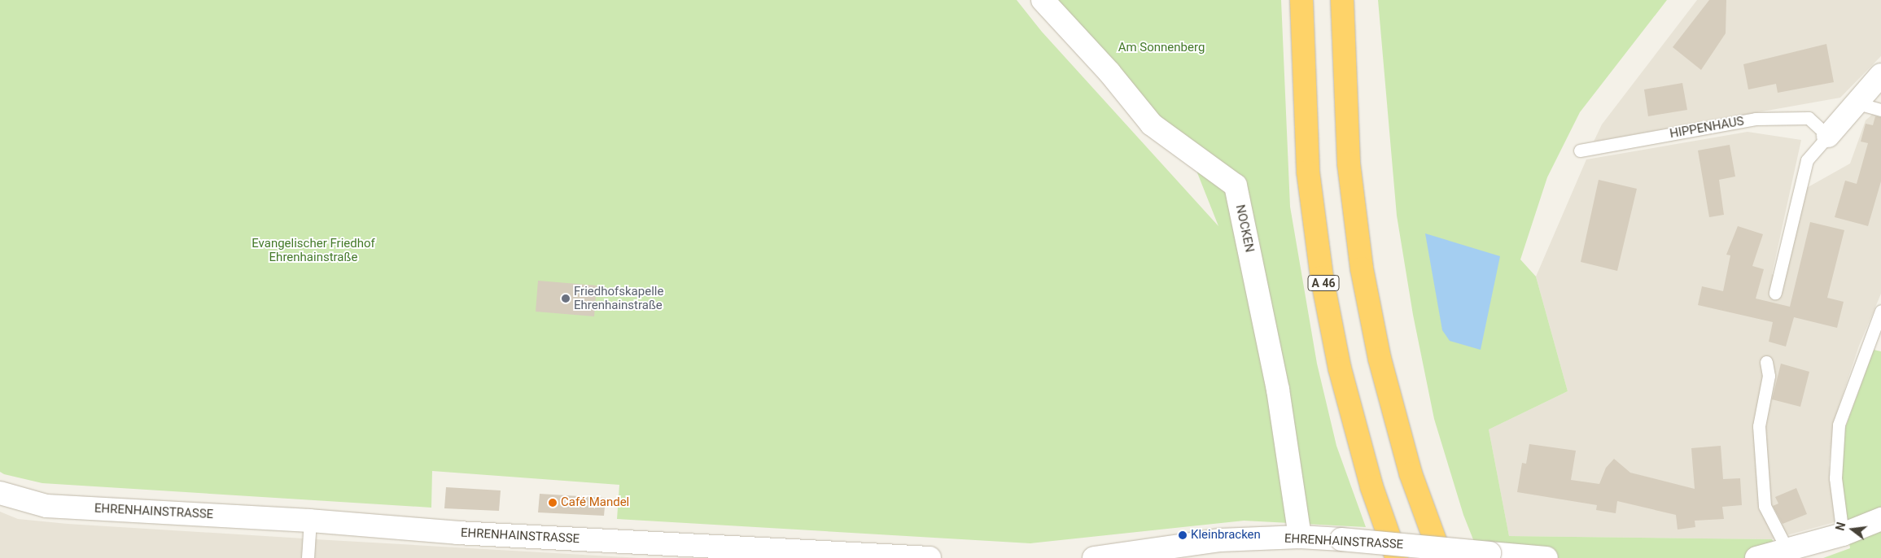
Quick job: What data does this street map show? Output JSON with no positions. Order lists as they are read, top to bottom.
{
  "streets": {
    "highway": ["A 46"],
    "street": ["NOCKEN", "EHRENHAINSTRASSE"],
    "lane": ["HIPPENHAUS"]
  },
  "crossings": [
    ["NOCKEN", "EHRENHAINSTRASSE"]
  ],
  "parks": ["Am Sonnenberg", "Evangelischer Friedhof Ehrenhainstraße"],
  "places": ["Friedhofskapelle Ehrenhainstraße", "Café Mandel", "Kleinbracken"],
  "north": "left"
}
